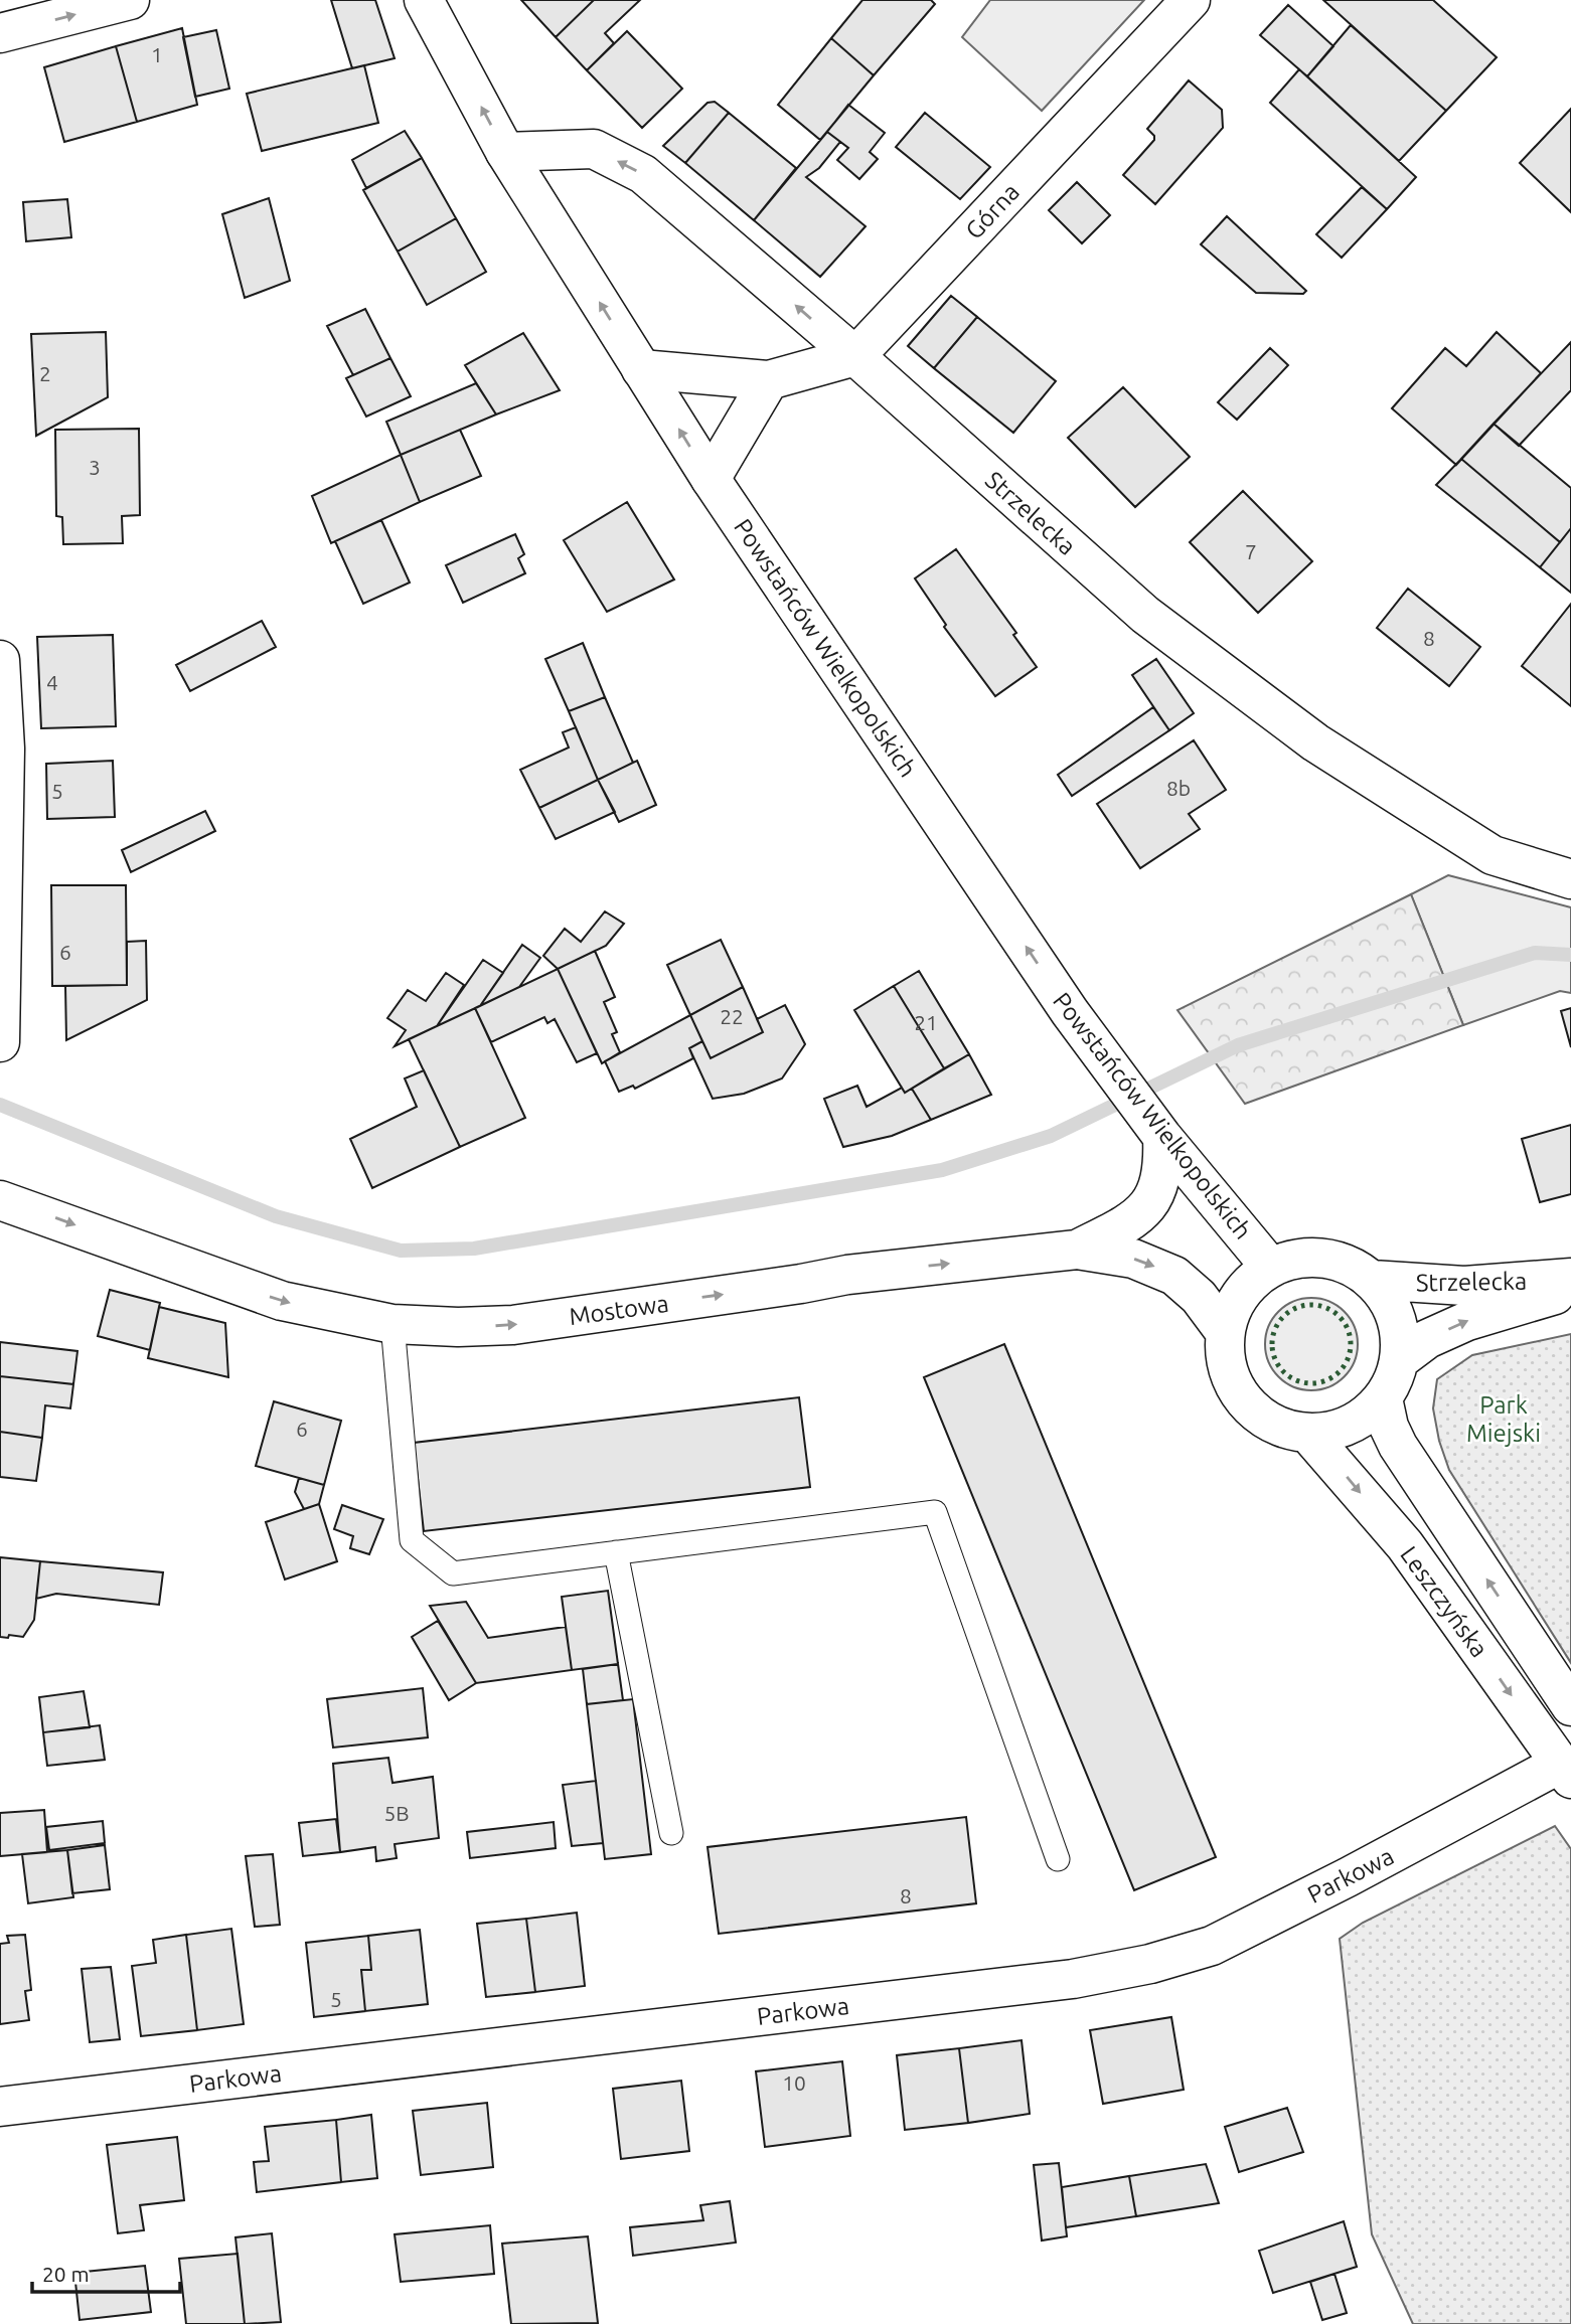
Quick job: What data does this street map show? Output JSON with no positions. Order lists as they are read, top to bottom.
{
  "streets": {
    "street": [
      "Górna",
      "Strzelecka",
      "Powstańców Wielkopolskich",
      "Mostowa",
      "Leszczyńska",
      "Parkowa"
    ]
  },
  "crossings": [
    ["Górna", "Strzelecka"],
    ["Strzelecka", "Powstańców Wielkopolskich"],
    ["Strzelecka", "Mostowa"],
    ["Strzelecka", "Leszczyńska"],
    ["Powstańców Wielkopolskich", "Mostowa"],
    ["Powstańców Wielkopolskich", "Leszczyńska"],
    ["Mostowa", "Leszczyńska"],
    ["Leszczyńska", "Parkowa"]
  ],
  "one_way": ["Powstańców Wielkopolskich", "Mostowa"],
  "parks": ["Park Miejski"],
  "house_numbers": [
    "1",
    "2",
    "3",
    "7",
    "8",
    "4",
    "8b",
    "5",
    "6",
    "22",
    "21",
    "6",
    "5B",
    "8",
    "5",
    "10"
  ],
  "scale_bar": "20 m"
}
